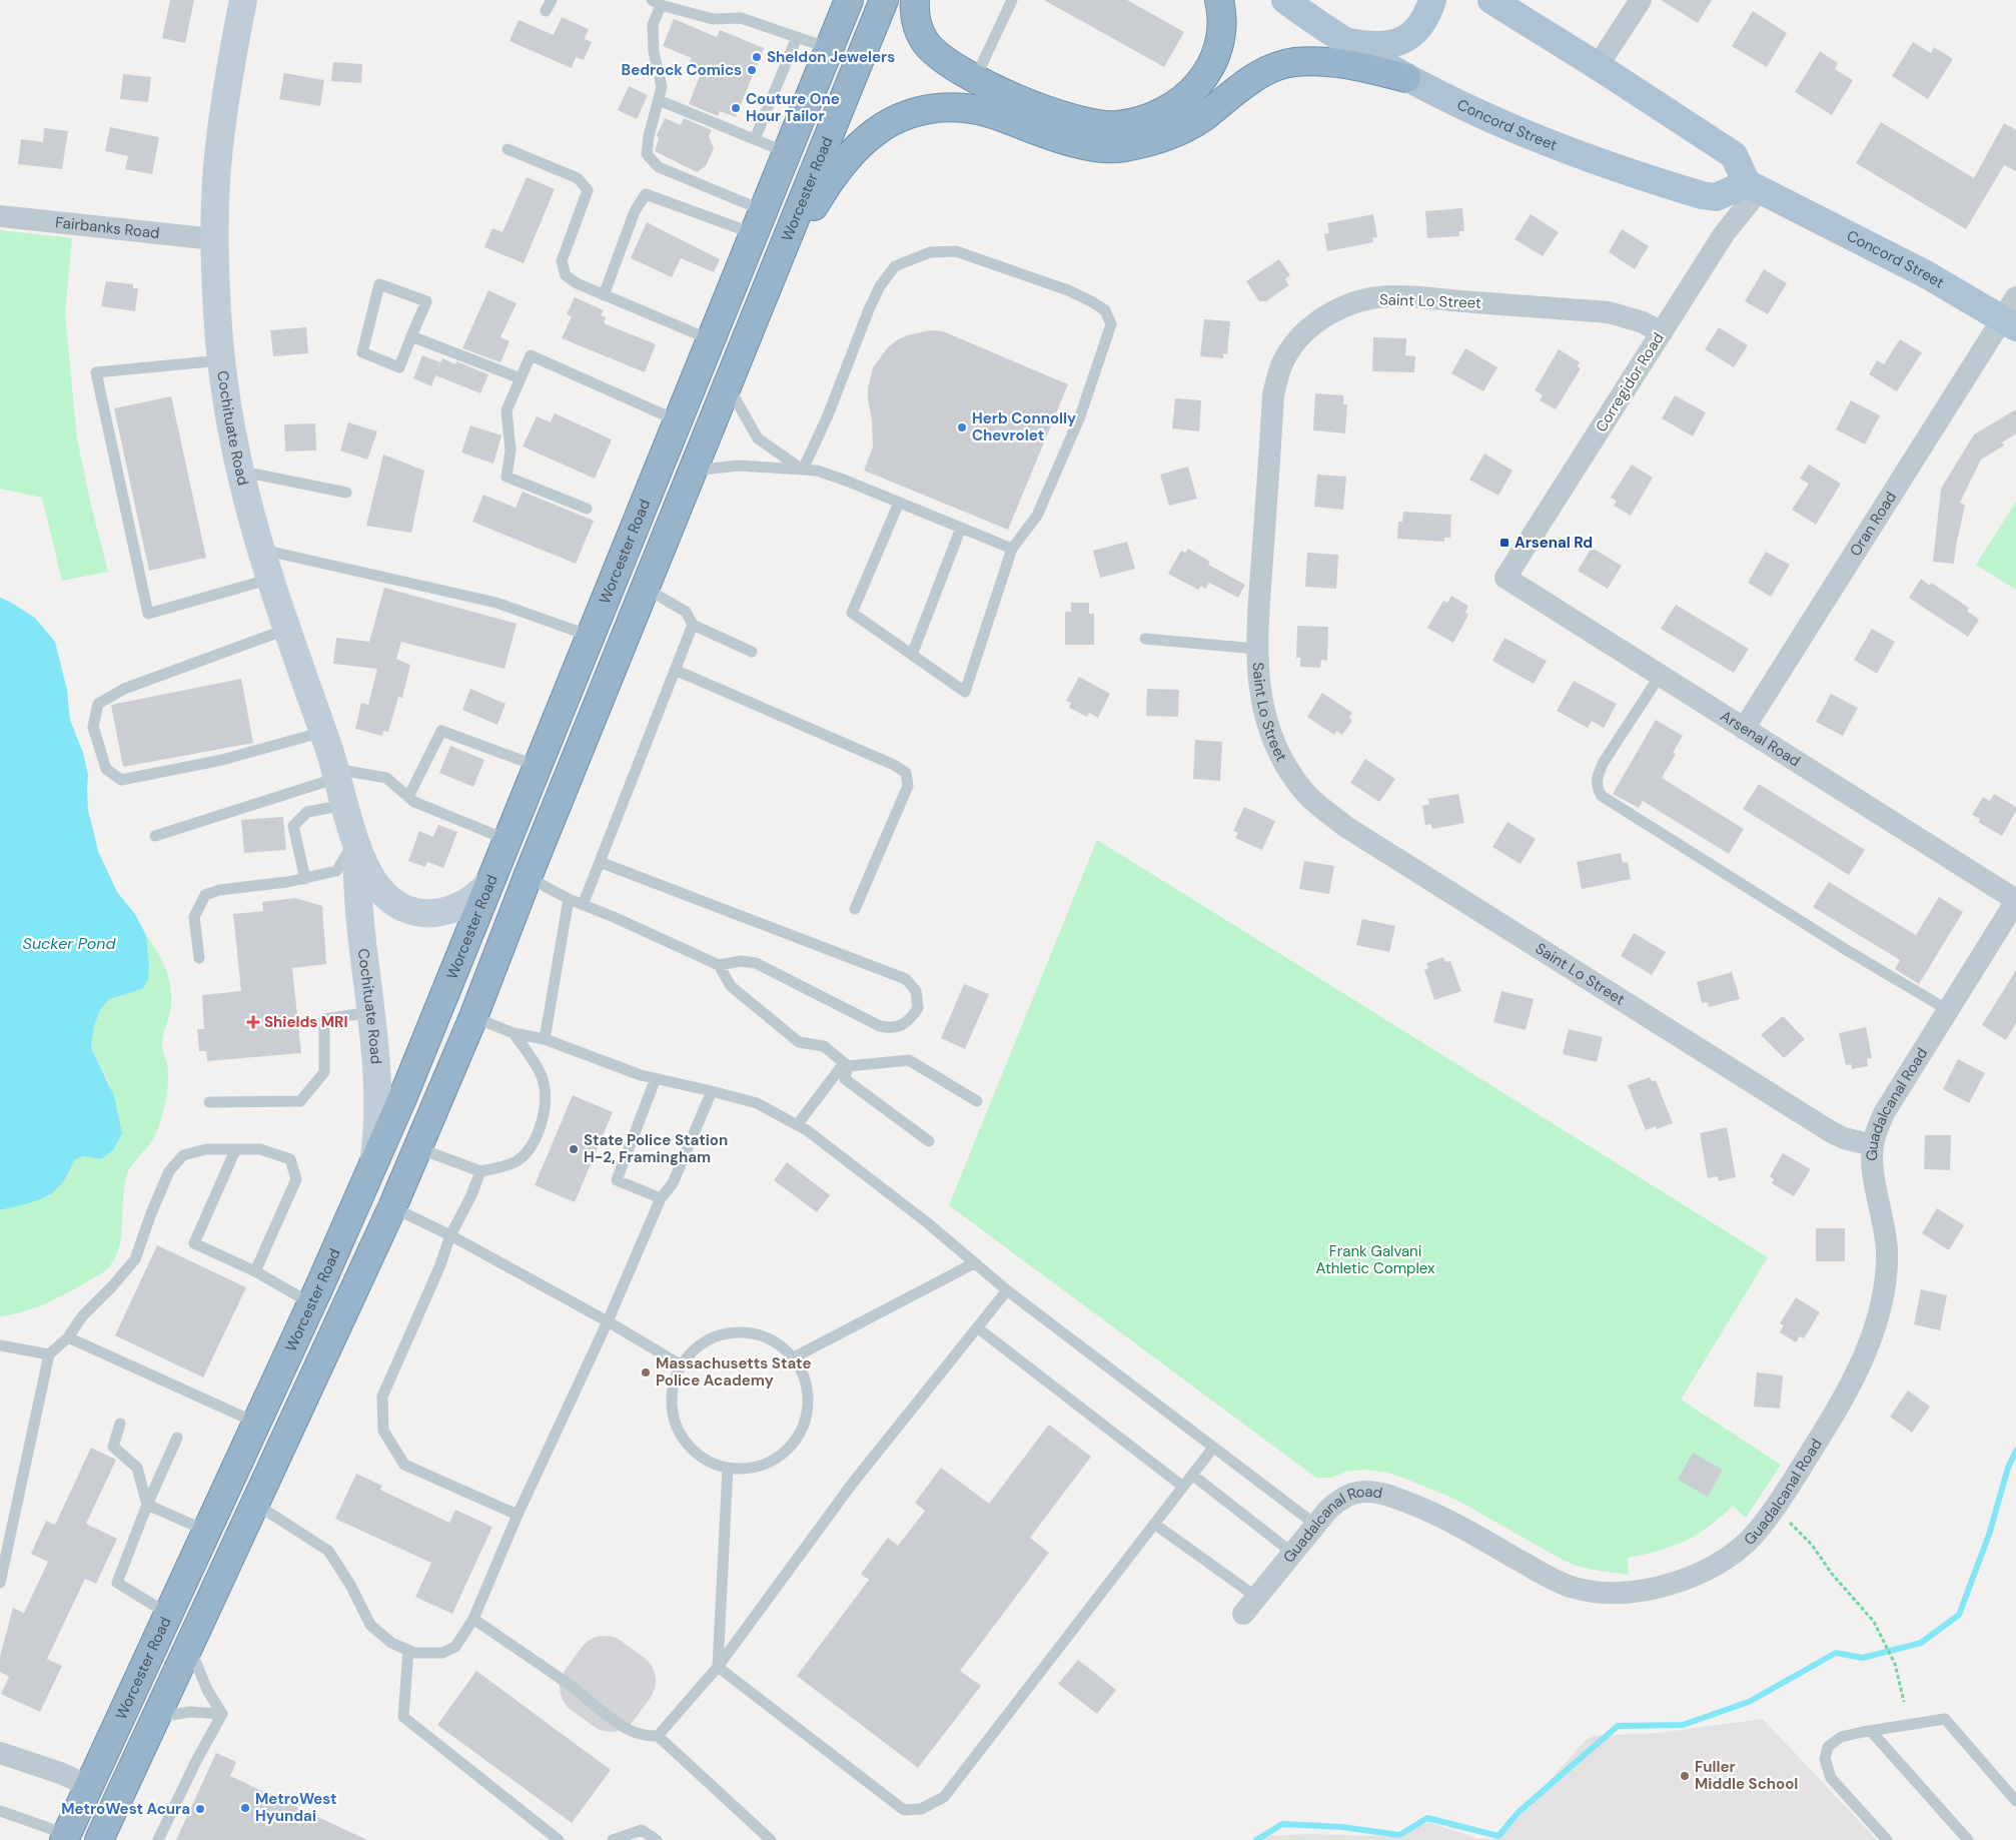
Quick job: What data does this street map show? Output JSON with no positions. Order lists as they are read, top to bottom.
{
  "streets": {
    "highway": ["Worcester Road"],
    "main road": ["Concord Street", "Cochituate Road"],
    "street": [
      "Fairbanks Road",
      "Saint Lo Street",
      "Corregidor Road",
      "Oran Road",
      "Arsenal Road",
      "Guadalcanal Road"
    ]
  },
  "crossings": [
    ["Concord Street", "Corregidor Road"],
    ["Concord Street", "Oran Road"],
    ["Worcester Road", "Cochituate Road"],
    ["Fairbanks Road", "Cochituate Road"],
    ["Saint Lo Street", "Corregidor Road"],
    ["Saint Lo Street", "Guadalcanal Road"],
    ["Corregidor Road", "Arsenal Road"],
    ["Oran Road", "Arsenal Road"],
    ["Arsenal Road", "Guadalcanal Road"]
  ],
  "water": ["Sucker Pond"],
  "parks": ["Frank Galvani Athletic Complex"],
  "places": {
    "other": [
      "Sheldon Jewelers",
      "Bedrock Comics",
      "Couture One Hour Tailor",
      "Herb Connolly Chevrolet",
      "State Police Station H-2, Framingham",
      "Massachusetts State Police Academy",
      "Fuller Middle School",
      "MetroWest Hyundai",
      "MetroWest Acura"
    ],
    "transit": ["Arsenal Rd"],
    "health": ["Shields MRI"]
  }
}
